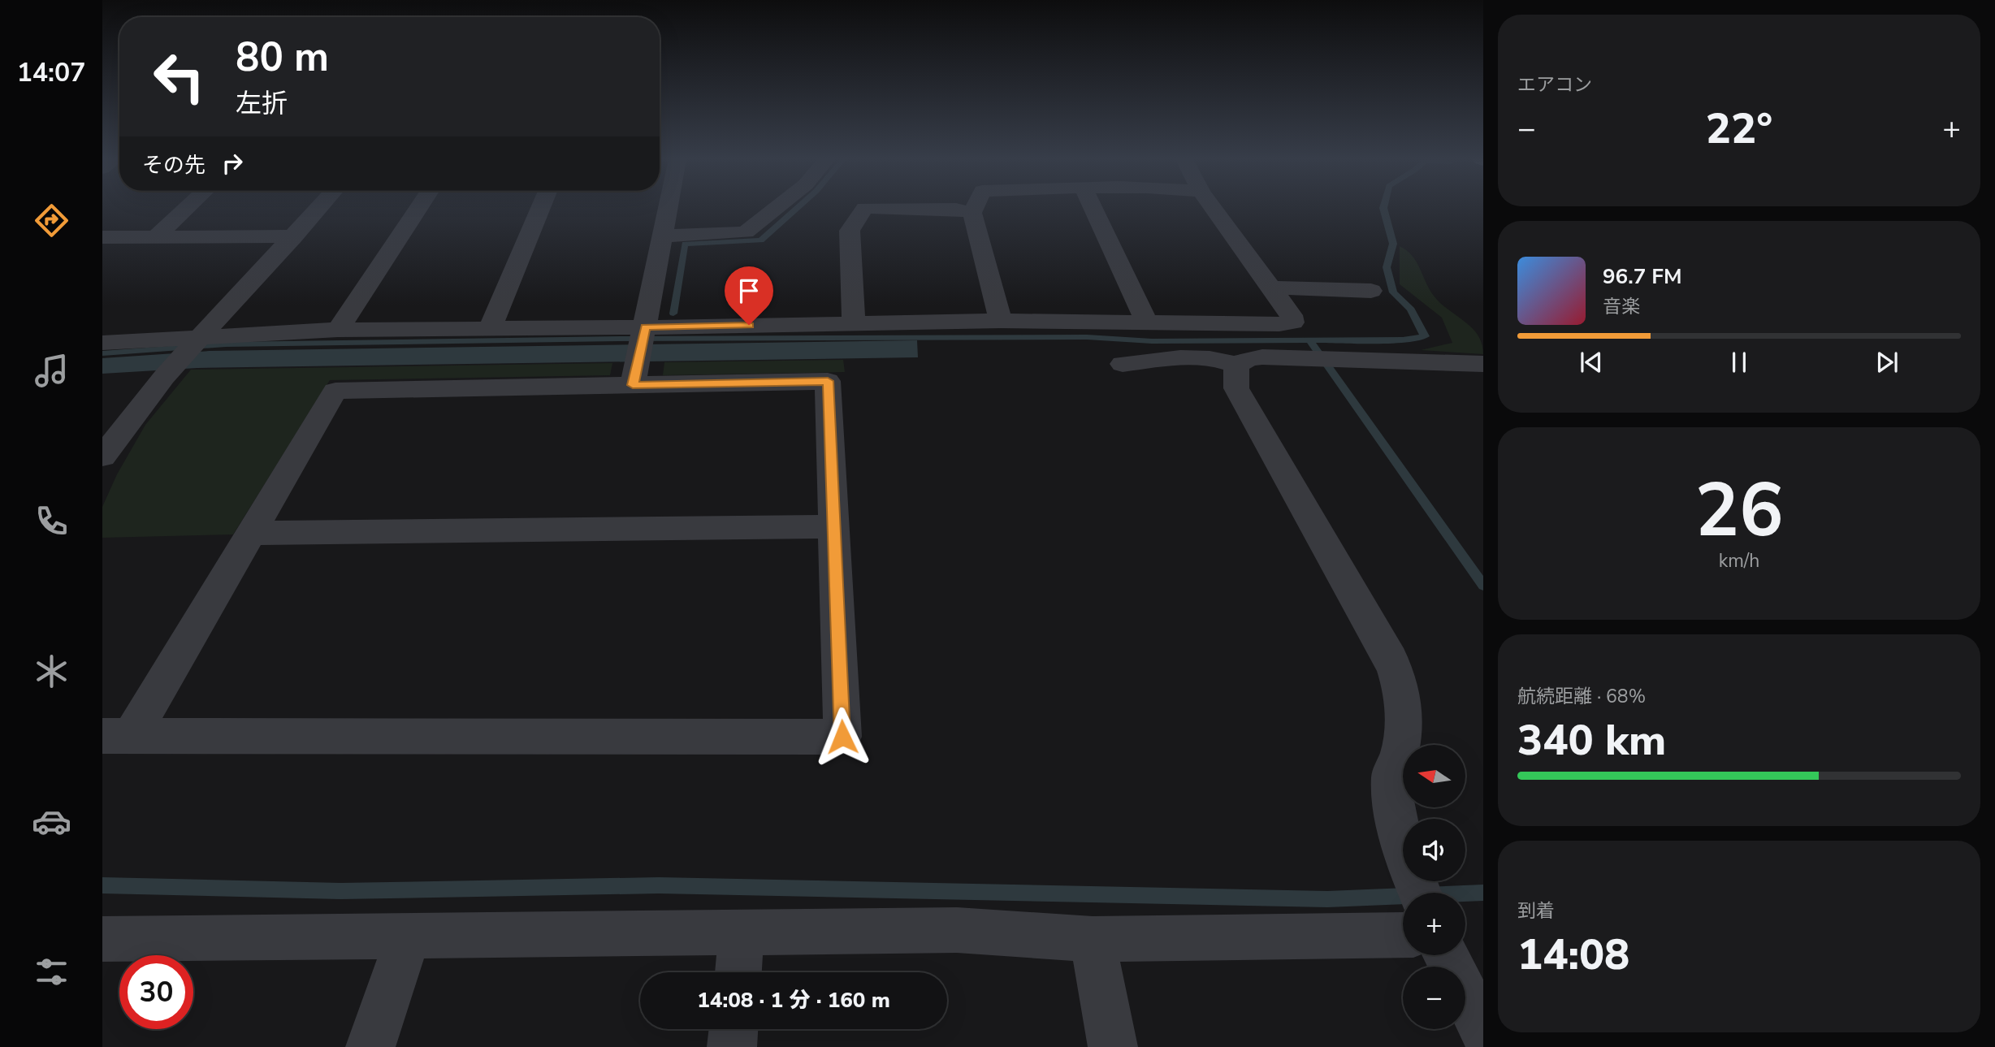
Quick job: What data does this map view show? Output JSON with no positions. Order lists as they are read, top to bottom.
{
  "north": "left",
  "page": {
    "tabs": "14:07",
    "tile": [
      "エアコン",
      ["26", "km/h"],
      ["航続距離 · 68%", "340 km"],
      ["到着", "14:08"]
    ],
    "turn": ["80 m", "左折"],
    "heat": ["−", "22°", "+"],
    "then": "その先",
    "song": ["96.7 FM", "音楽"],
    "map_buttons": ["+", "−"],
    "limit": "30",
    "trip": "14:08 · 1 分 · 160 m"
  }
}
